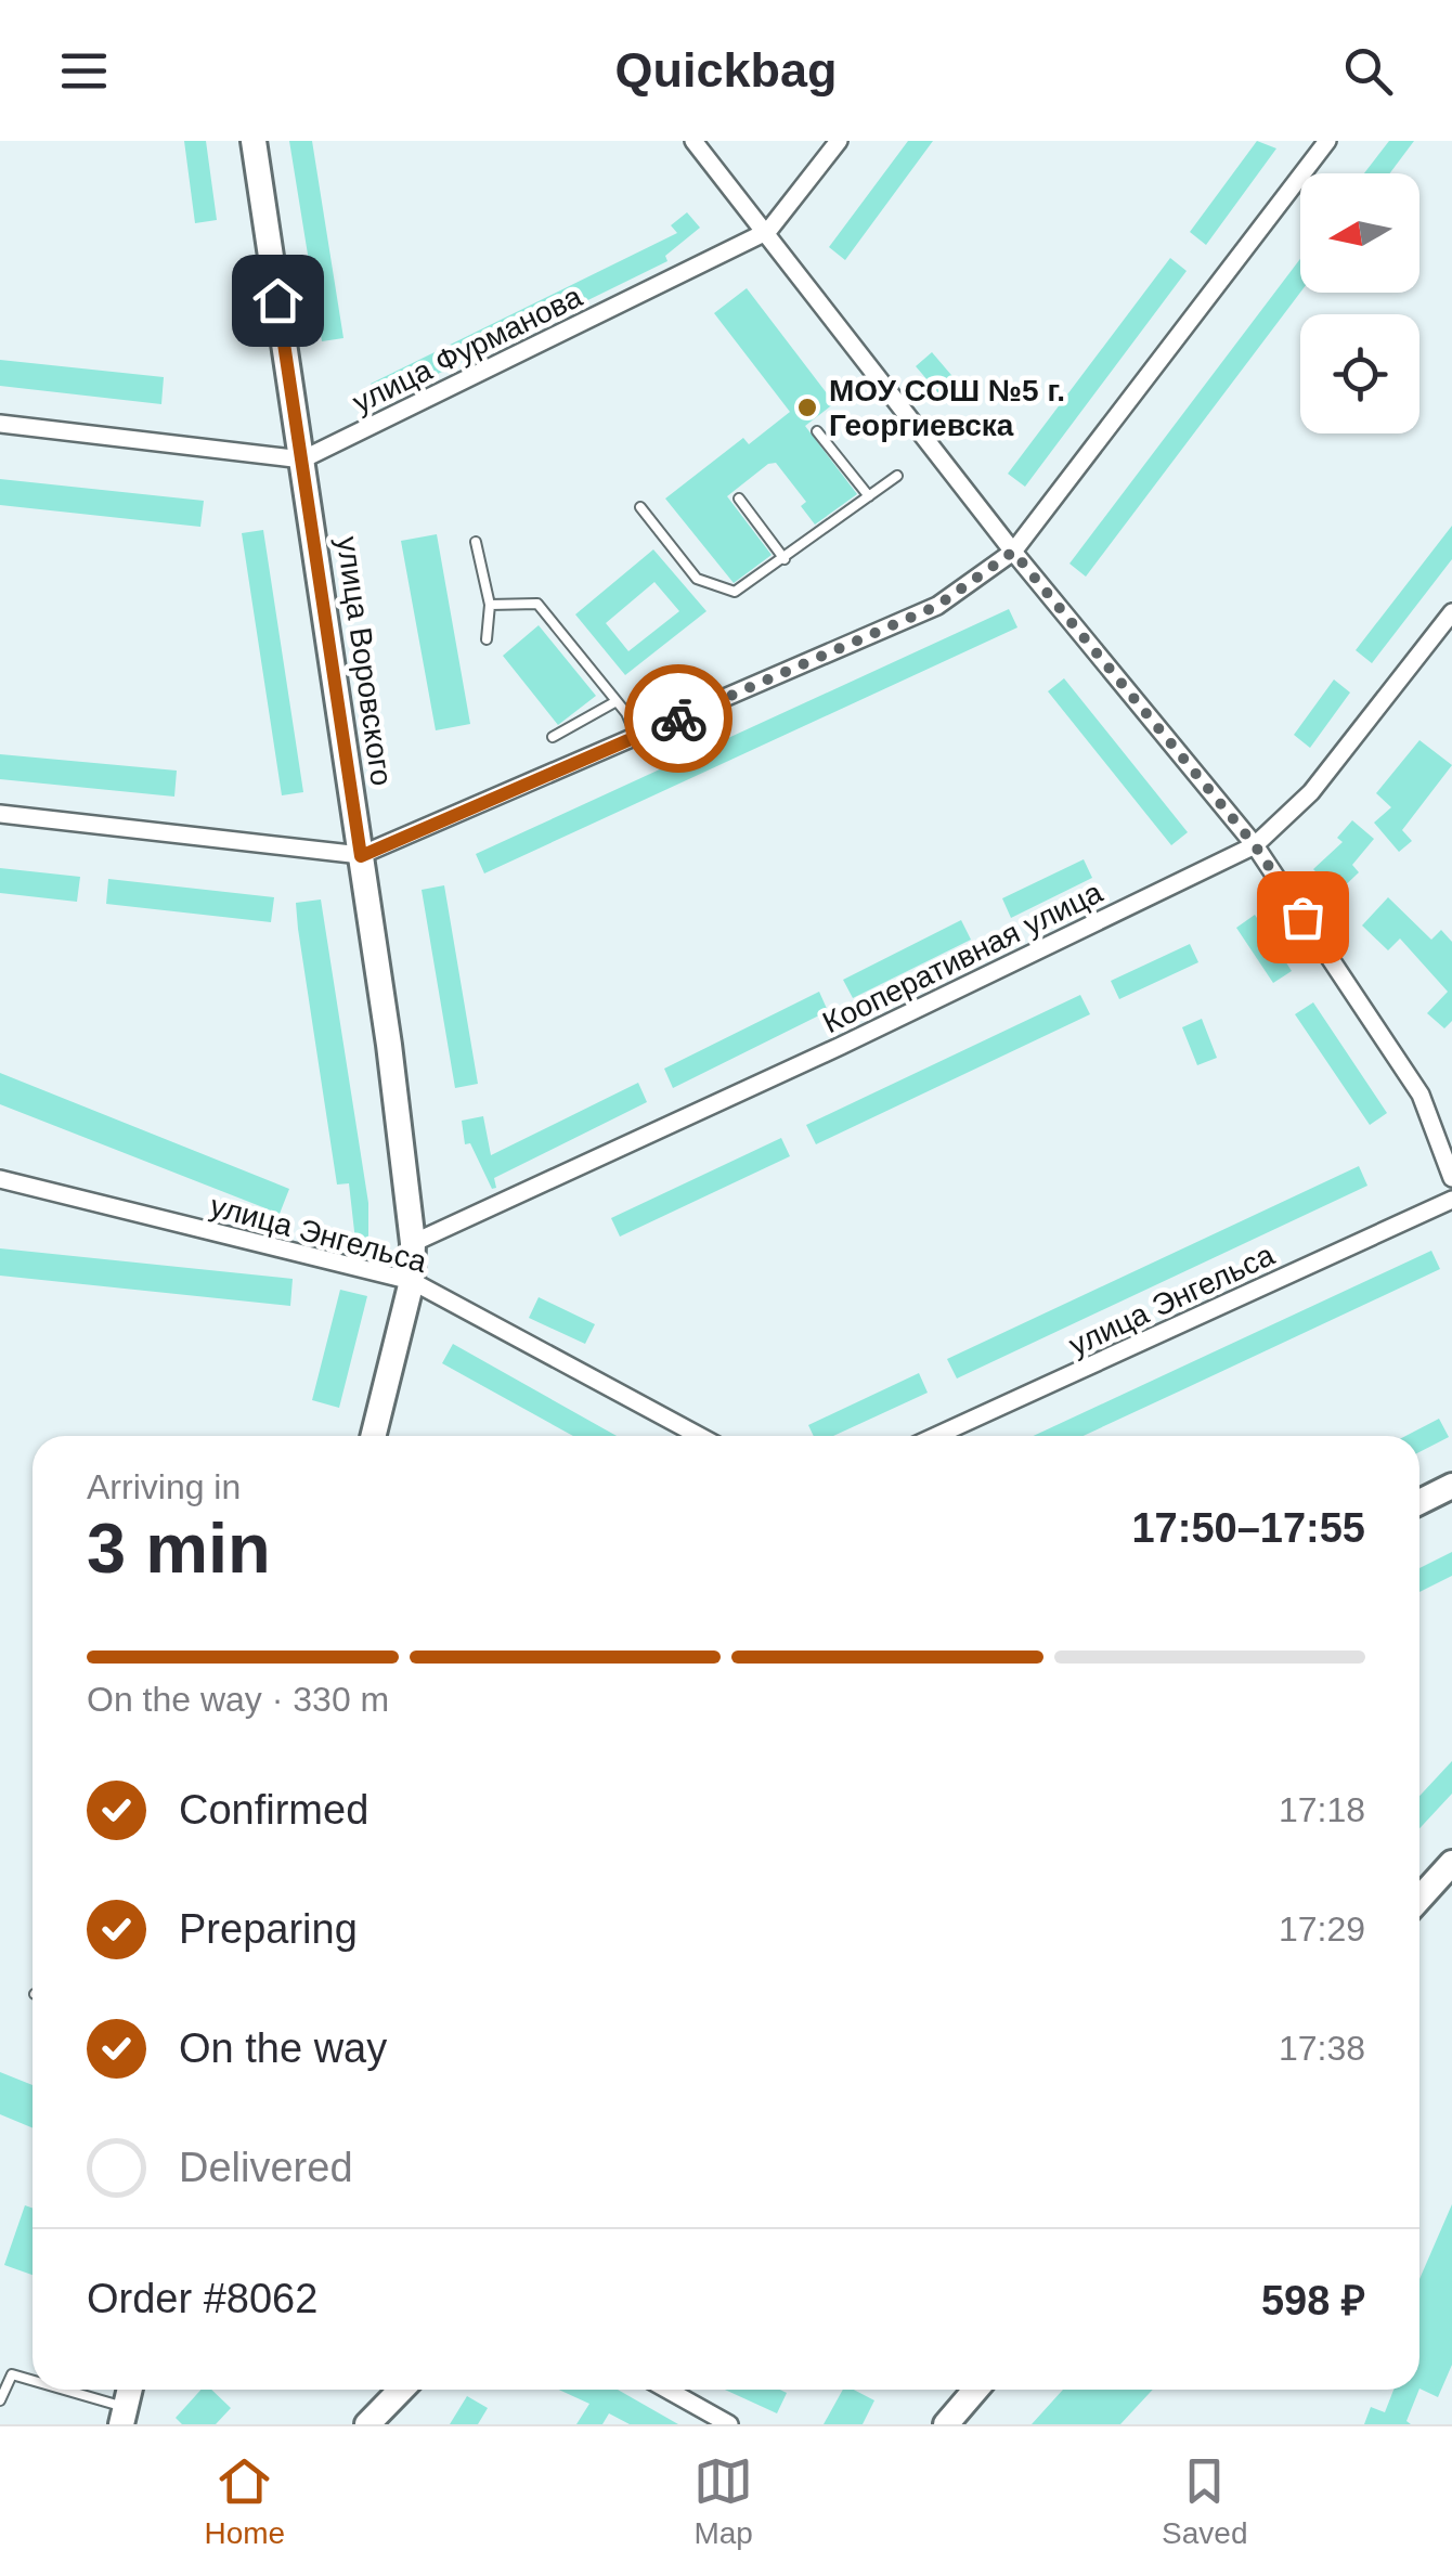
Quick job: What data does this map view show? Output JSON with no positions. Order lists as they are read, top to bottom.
{
  "streets": {
    "street": [
      "улица Фурманова",
      "улица Воровского",
      "Кооперативная улица",
      "улица Энгельса"
    ]
  },
  "crossings": [
    ["улица Фурманова", "улица Воровского"],
    ["улица Воровского", "Кооперативная улица"],
    ["улица Воровского", "улица Энгельса"]
  ],
  "places": ["МОУ СОШ №5 г. Георгиевска"],
  "north": "left",
  "page": {
    "header": "Quickbag",
    "heading": ["3 min", "Arriving in", "17:50–17:55"],
    "panel": ["Order #8062", "598 ₽"],
    "bar": "On the way · 330 m",
    "list": [
      ["Confirmed", "17:18"],
      ["Preparing", "17:29"],
      ["On the way", "17:38"],
      "Delivered"
    ],
    "tabs": ["Home", "Map", "Saved"]
  }
}
